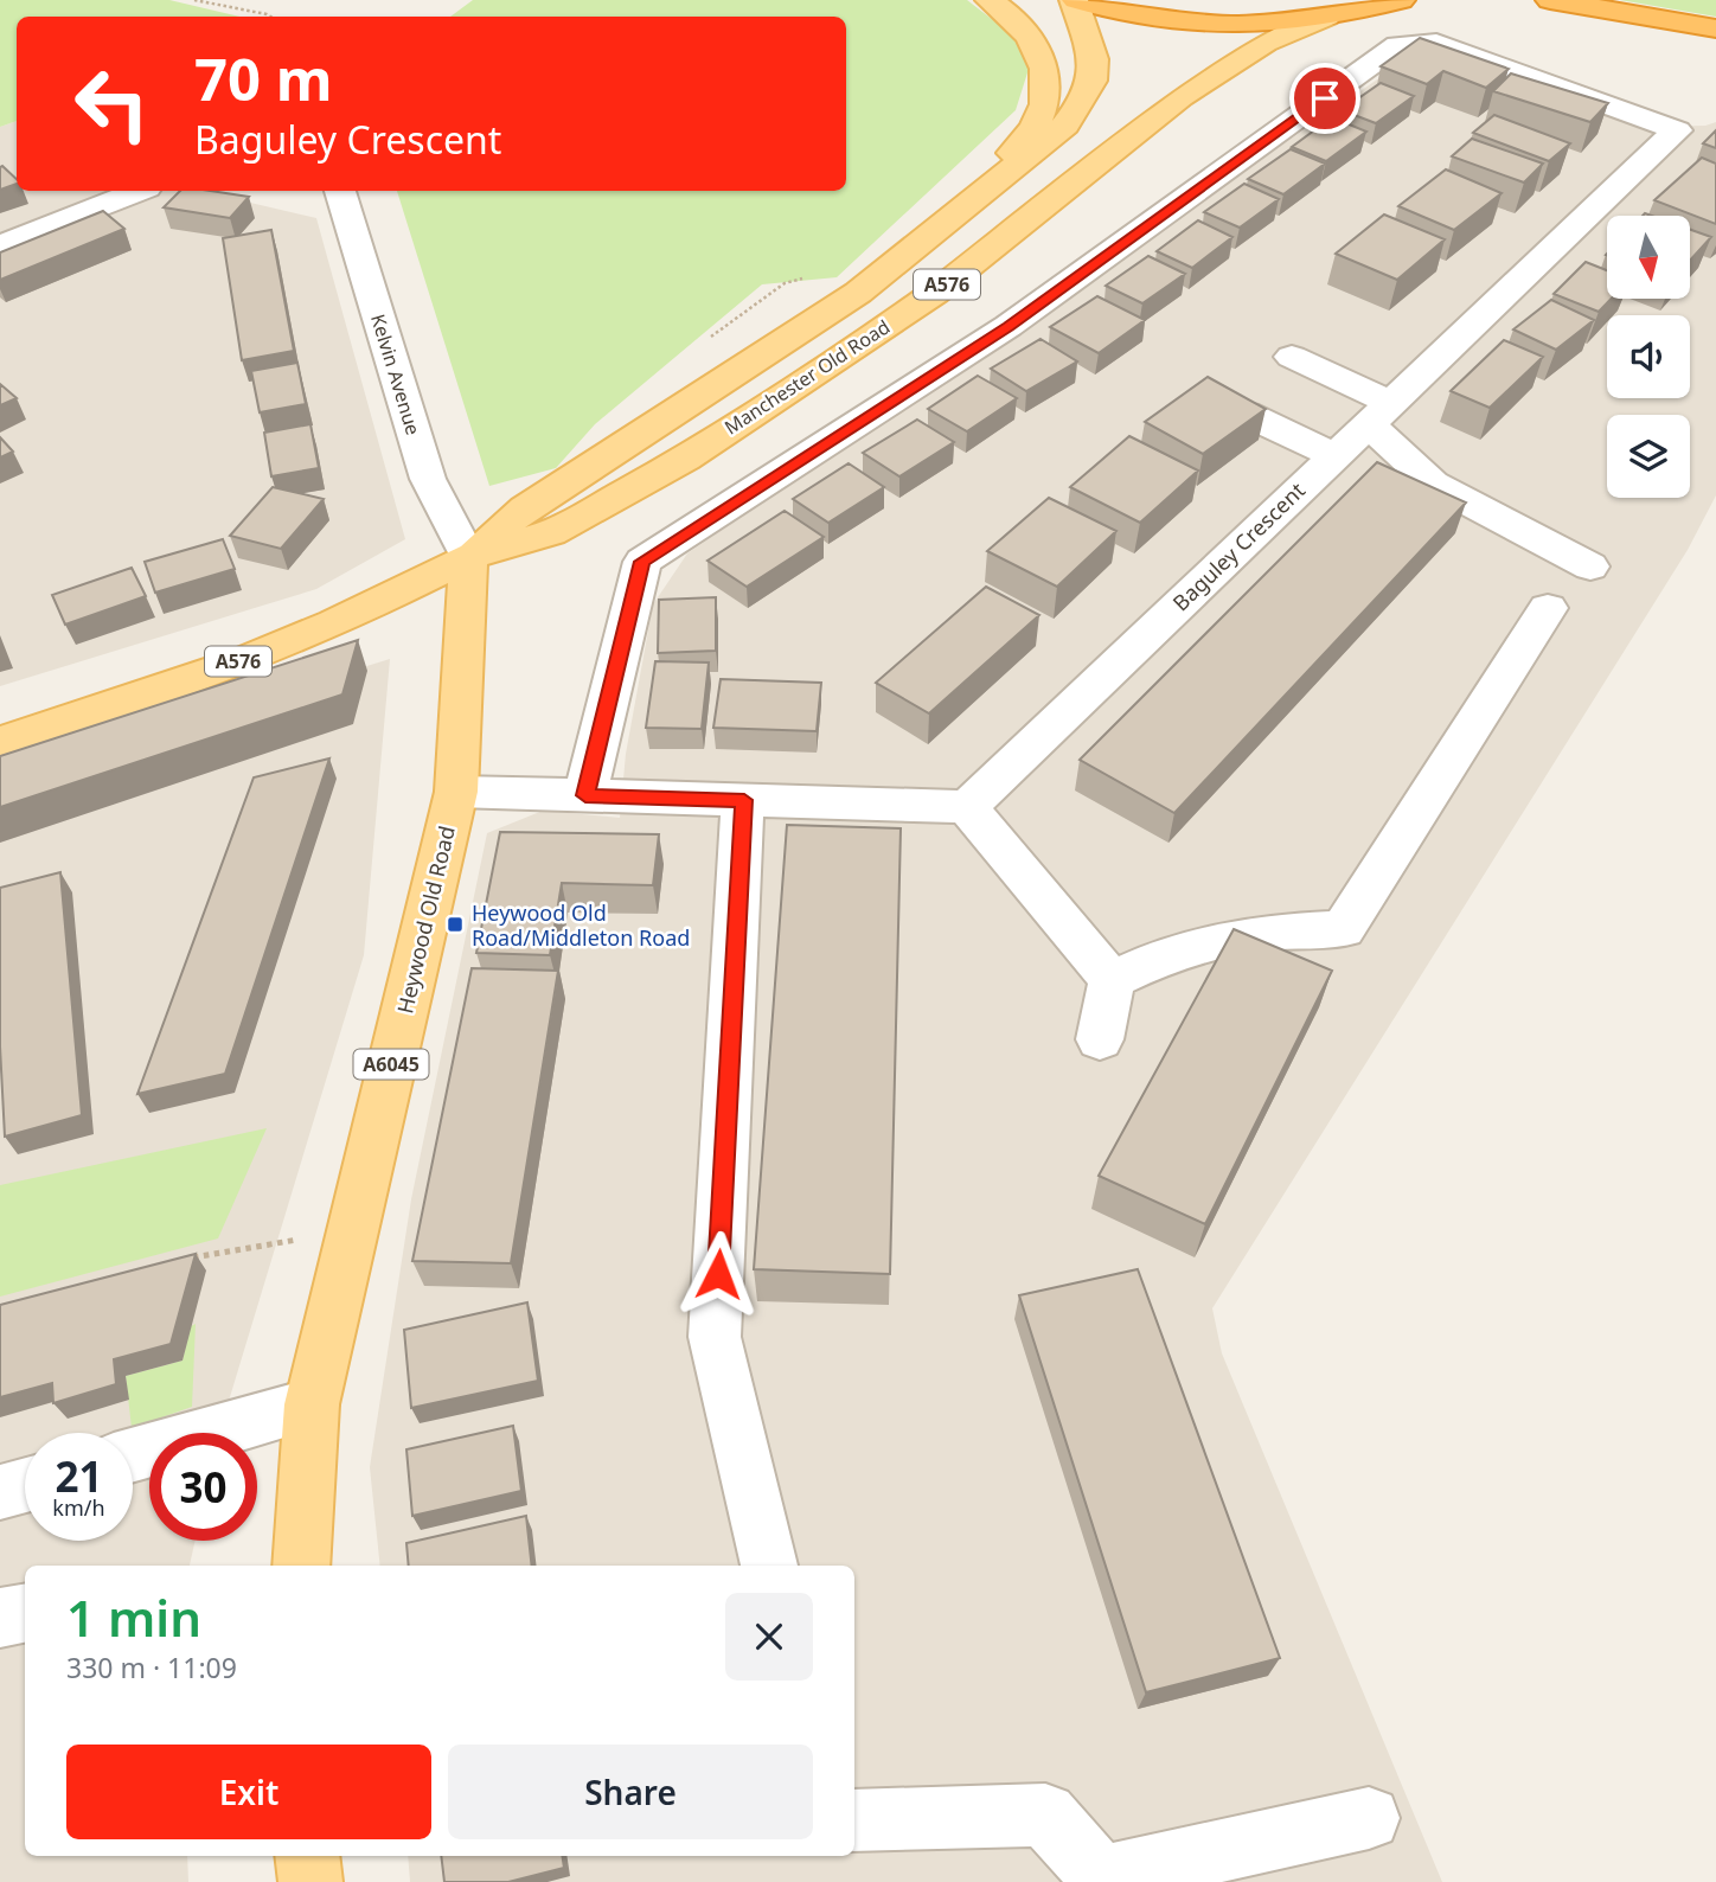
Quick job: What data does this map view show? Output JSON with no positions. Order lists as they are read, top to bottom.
{
  "streets": {
    "highway": ["A576"],
    "main road": ["Manchester Old Road", "Heywood Old Road", "A6045"],
    "street": ["Kelvin Avenue", "Baguley Crescent"]
  },
  "crossings": [
    ["A576", "Manchester Old Road"],
    ["Kelvin Avenue", "Manchester Old Road"],
    ["Kelvin Avenue", "Heywood Old Road"],
    ["Manchester Old Road", "Heywood Old Road"]
  ],
  "places": {
    "transit": ["Heywood Old Road/Middleton Road"]
  },
  "north": "bottom",
  "page": {
    "turn": ["70 m", "Baguley Crescent"],
    "speed": "21 km/h",
    "limit": "30",
    "heading": ["1 min", "330 m · 11:09"],
    "buttons": ["Exit", "Share"]
  }
}
